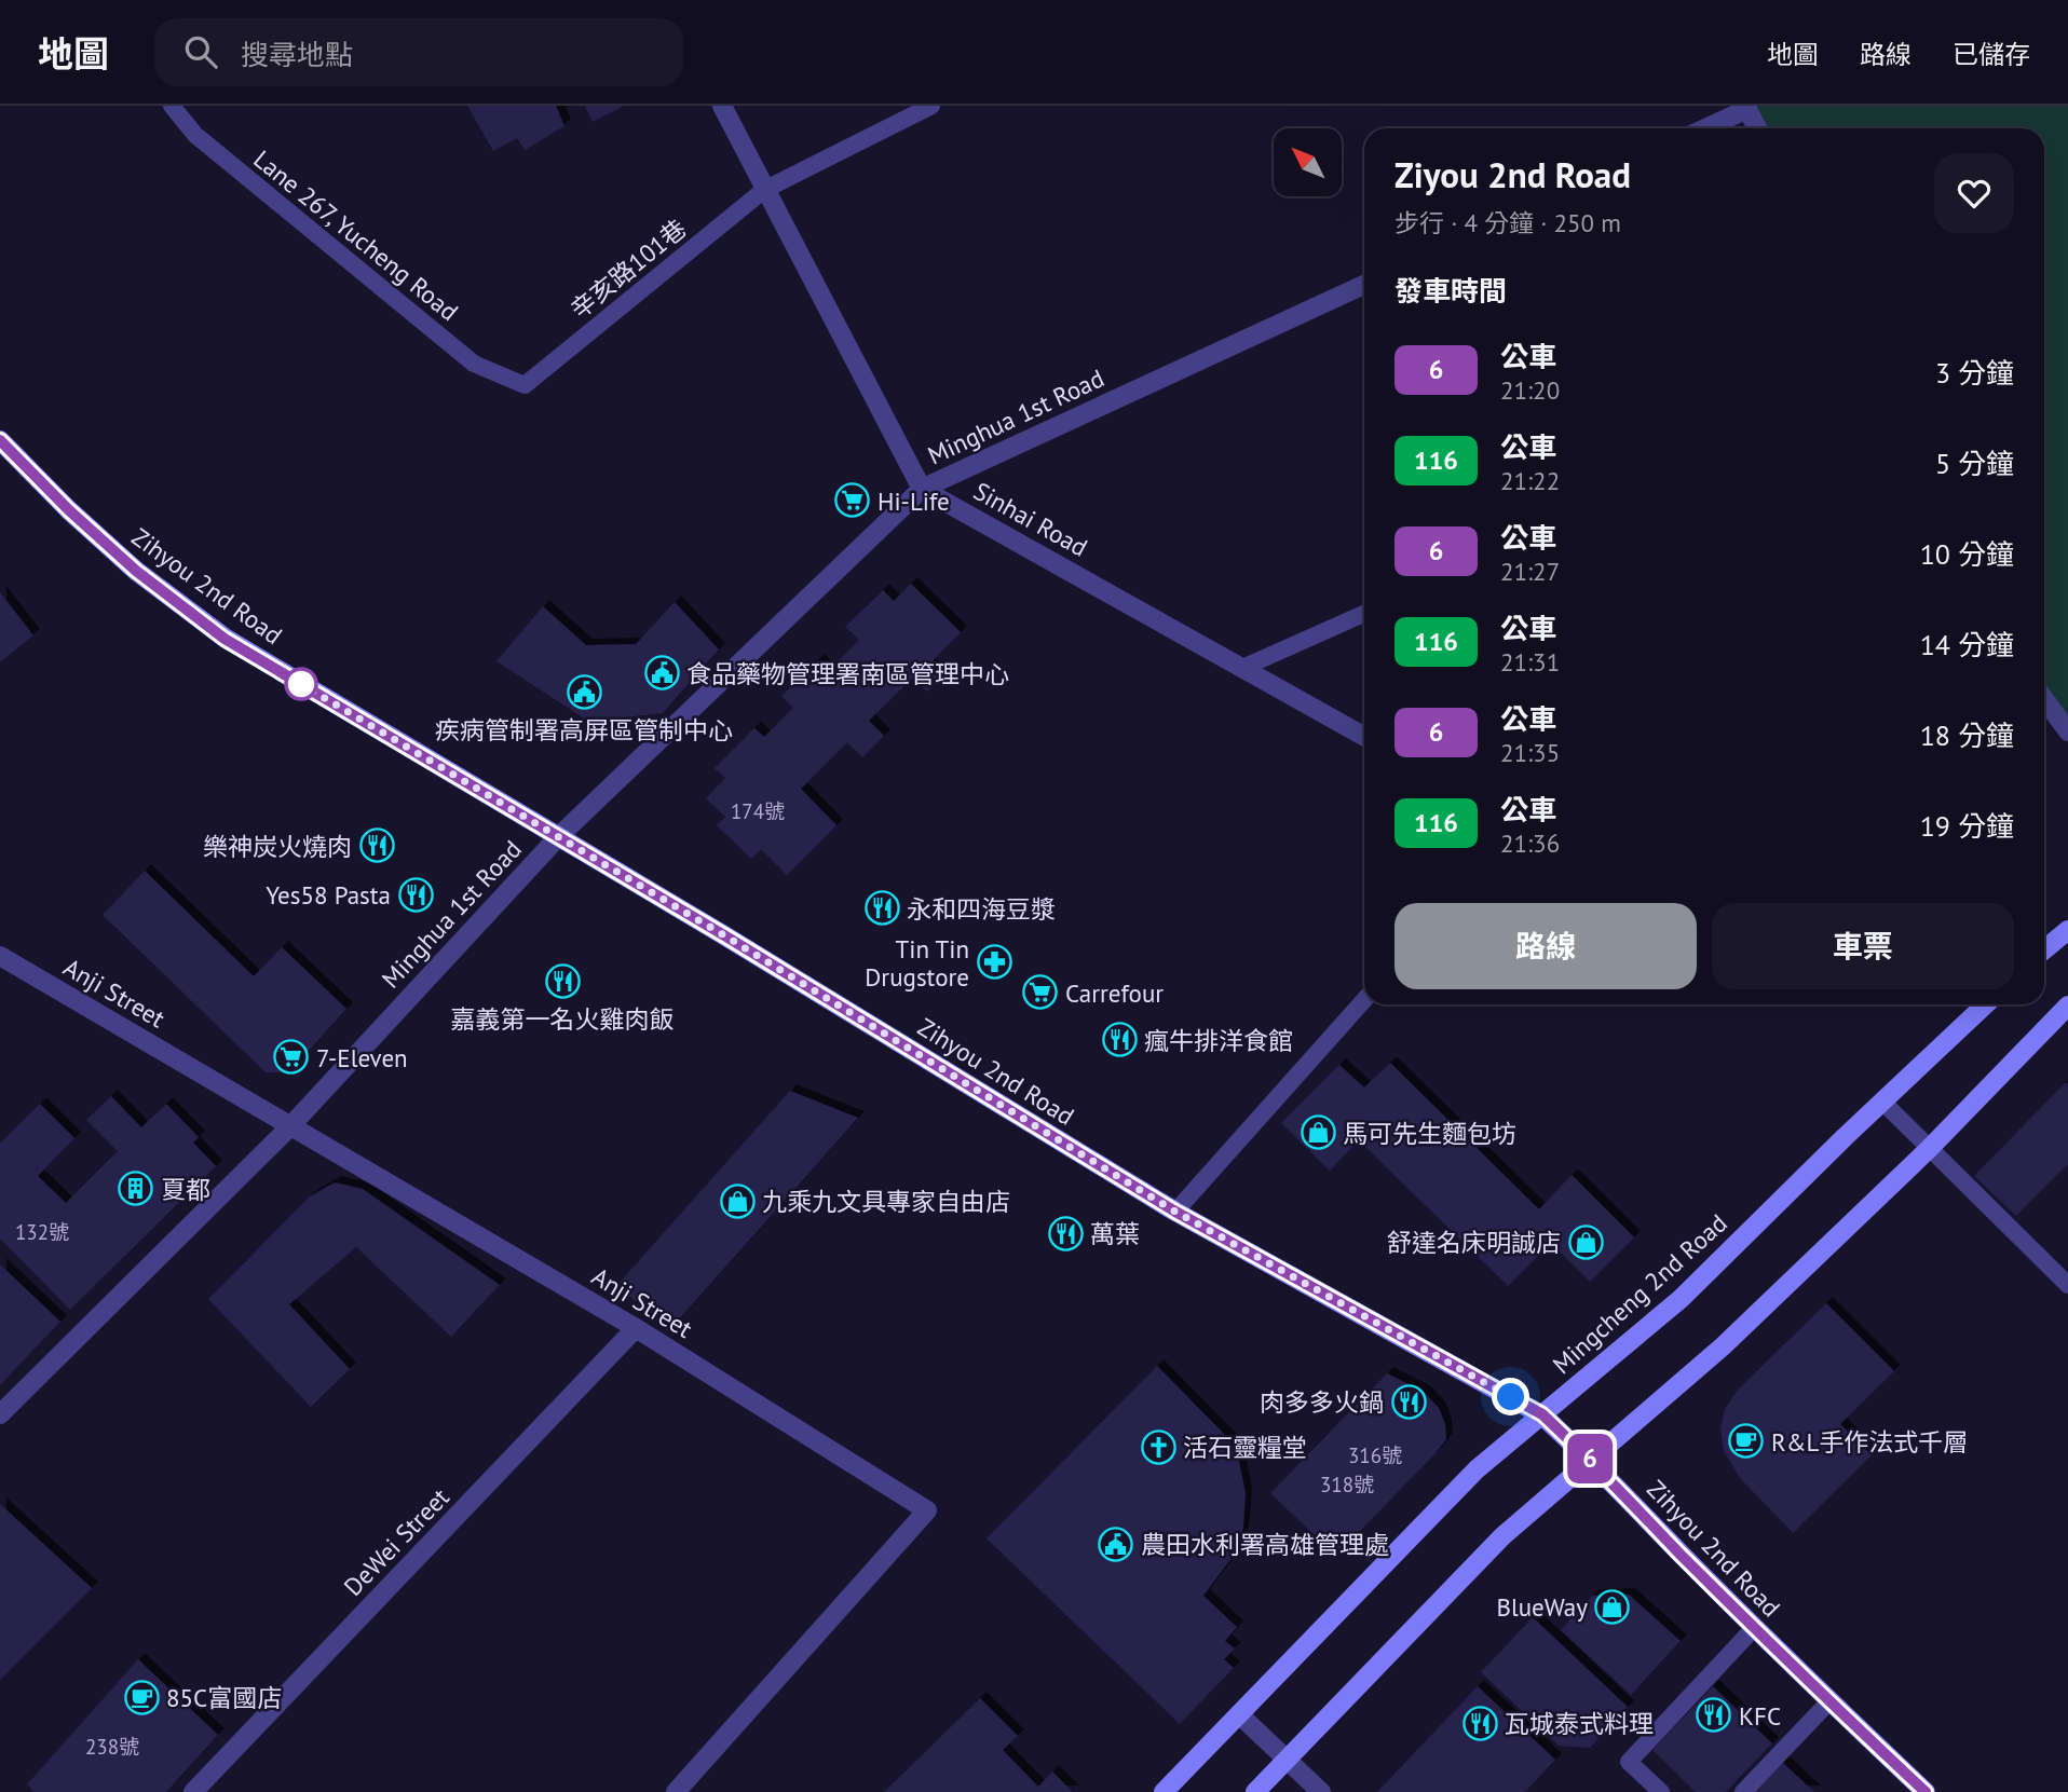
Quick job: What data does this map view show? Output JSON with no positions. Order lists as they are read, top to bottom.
{
  "streets": {
    "street": [
      "Minghua 1st Road",
      "Sinhai Road",
      "Zihyou 2nd Road",
      "Anji Street",
      "Mingcheng 2nd Road",
      "DeWei Street"
    ],
    "lane": ["Lane 267, Yucheng Road", "辛亥路101巷"]
  },
  "crossings": [
    ["Lane 267, Yucheng Road", "辛亥路101巷"],
    ["Minghua 1st Road", "Sinhai Road"],
    ["Minghua 1st Road", "Zihyou 2nd Road"],
    ["Minghua 1st Road", "Anji Street"],
    ["Zihyou 2nd Road", "Mingcheng 2nd Road"],
    ["Anji Street", "DeWei Street"]
  ],
  "places": {
    "supermarket": ["Hi-Life", "Carrefour", "7-Eleven"],
    "public building": ["食品藥物管理署南區管理中心", "疾病管制署高屏區管制中心", "農田水利署高雄管理處"],
    "restaurant": [
      "樂神炭火燒肉",
      "Yes58 Pasta",
      "永和四海豆漿",
      "嘉義第一名火雞肉飯",
      "瘋牛排洋食館",
      "萬葉",
      "肉多多火鍋",
      "KFC",
      "瓦城泰式料理"
    ],
    "pharmacy": ["Tin Tin Drugstore"],
    "shop": [
      "馬可先生麵包坊",
      "九乘九文具專家自由店",
      "舒達名床明誠店",
      "BlueWay"
    ],
    "building": ["夏都"],
    "cafe": ["R&L手作法式千層", "85C富國店"],
    "church": ["活石靈糧堂"]
  },
  "lines": ["bus line 6"],
  "house_numbers": [
    "174號",
    "132號",
    "316號",
    "318號",
    "238號"
  ],
  "north": "top left",
  "page": {
    "header": "地圖",
    "search": "搜尋地點",
    "nav": ["地圖", "路線", "已儲存"],
    "on_map": "6",
    "heading": [
      ["Ziyou 2nd Road", "步行 · 4 分鐘 · 250 m"],
      "發車時間"
    ],
    "list": [
      {
        "mark": "6",
        "name": "公車",
        "note": "21:20",
        "value": "3 分鐘"
      },
      {
        "mark": "116",
        "name": "公車",
        "note": "21:22",
        "value": "5 分鐘"
      },
      {
        "mark": "6",
        "name": "公車",
        "note": "21:27",
        "value": "10 分鐘"
      },
      {
        "mark": "116",
        "name": "公車",
        "note": "21:31",
        "value": "14 分鐘"
      },
      {
        "mark": "6",
        "name": "公車",
        "note": "21:35",
        "value": "18 分鐘"
      },
      {
        "mark": "116",
        "name": "公車",
        "note": "21:36",
        "value": "19 分鐘"
      }
    ],
    "buttons": ["路線", "車票"]
  }
}
